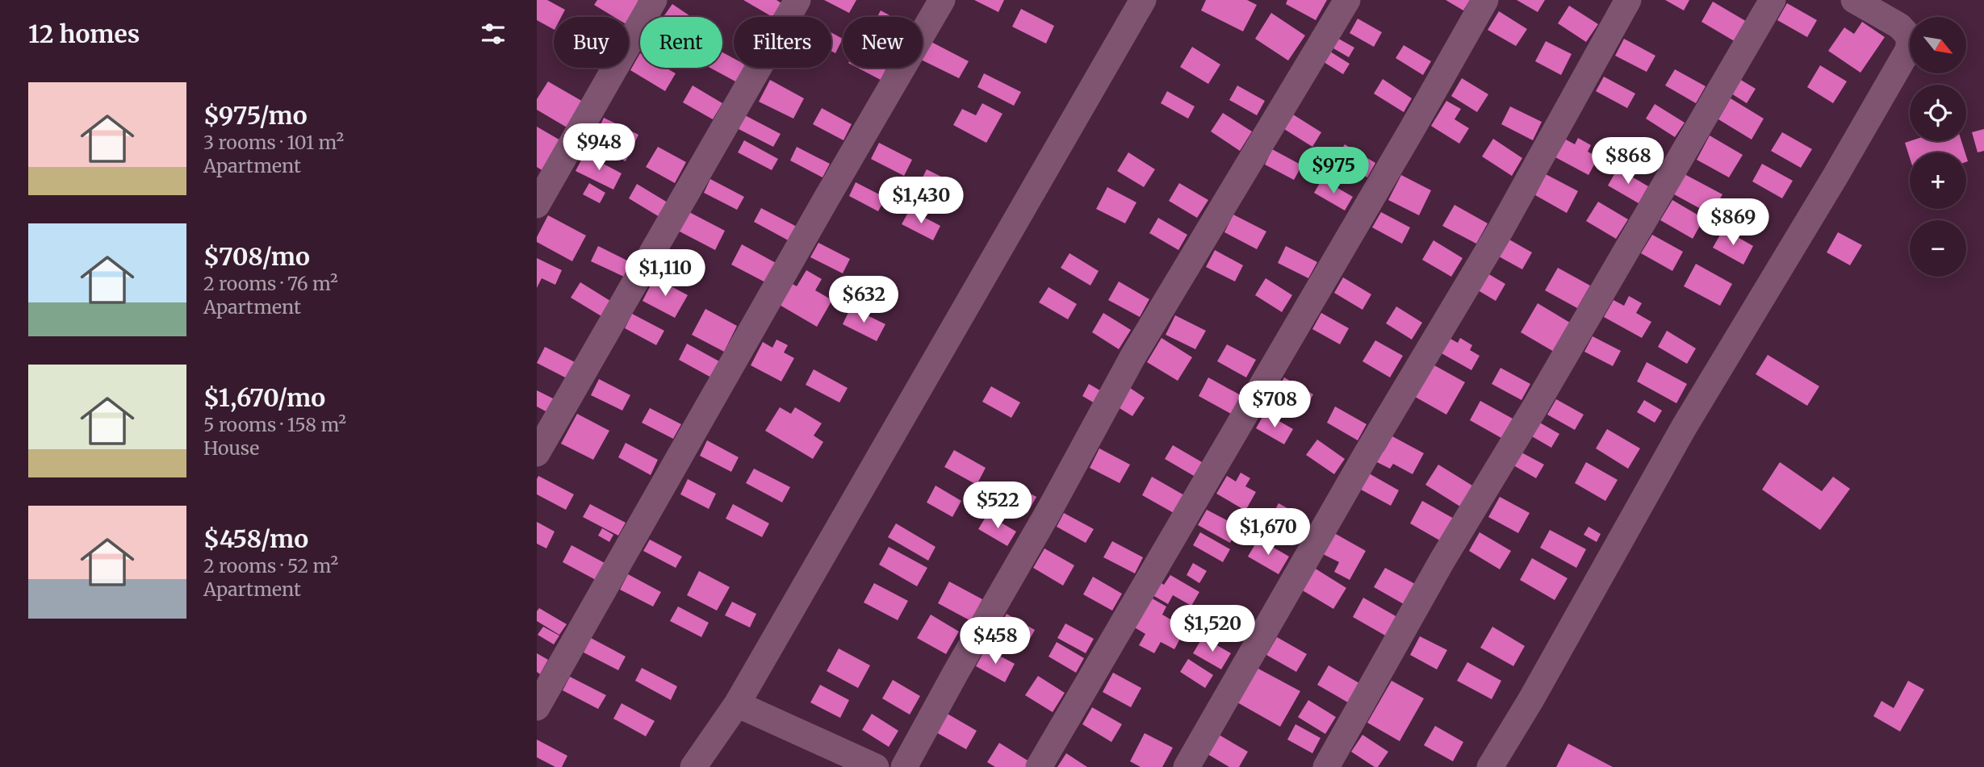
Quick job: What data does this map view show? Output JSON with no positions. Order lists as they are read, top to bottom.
{
  "north": "bottom right",
  "page": {
    "heading": "12 homes",
    "map_buttons": ["+", "−"],
    "chip": [
      "Buy",
      "Rent",
      "Filters",
      "New"
    ],
    "list": [
      {
        "name": "$975/mo",
        "note": "3 rooms · 101 m² · Apartment"
      },
      {
        "name": "$708/mo",
        "note": "2 rooms · 76 m² · Apartment"
      },
      {
        "name": "$1,670/mo",
        "note": "5 rooms · 158 m² · House"
      },
      {
        "name": "$458/mo",
        "note": "2 rooms · 52 m² · Apartment"
      }
    ],
    "price": [
      "$948",
      "$868",
      "$975",
      "$1,430",
      "$869",
      "$1,110",
      "$632",
      "$708",
      "$522",
      "$1,670",
      "$1,520",
      "$458"
    ]
  }
}
